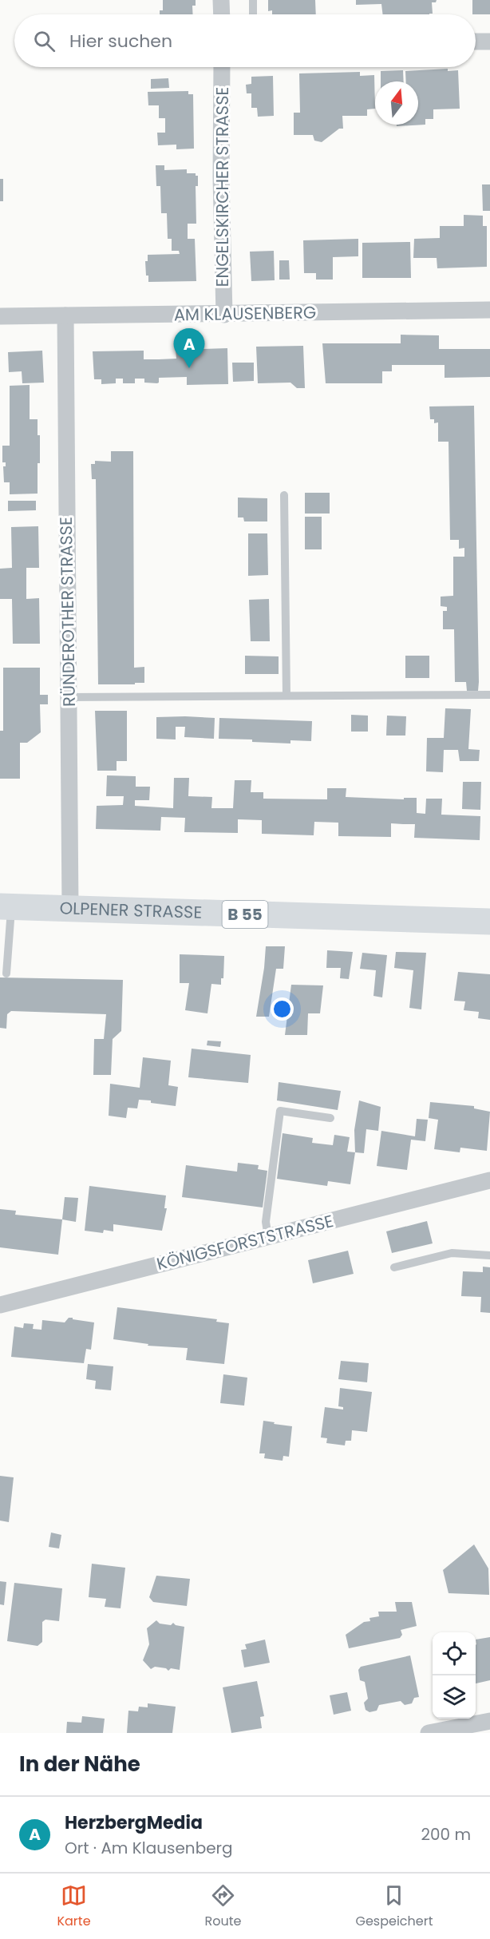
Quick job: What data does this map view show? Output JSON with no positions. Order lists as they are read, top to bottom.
{
  "streets": {
    "main road": ["OLPENER STRASSE", "B 55"],
    "street": [
      "ENGELSKIRCHER STRASSE",
      "AM KLAUSENBERG",
      "RÜNDEROTHER STRASSE",
      "KÖNIGSFORSTSTRASSE"
    ]
  },
  "crossings": [
    ["ENGELSKIRCHER STRASSE", "AM KLAUSENBERG"],
    ["AM KLAUSENBERG", "RÜNDEROTHER STRASSE"],
    ["RÜNDEROTHER STRASSE", "OLPENER STRASSE"]
  ],
  "north": "top",
  "page": {
    "search": "Hier suchen",
    "pins": "A",
    "heading": "In der Nähe",
    "list": [
      {
        "mark": "A",
        "name": "HerzbergMedia",
        "note": "Ort · Am Klausenberg",
        "value": "200 m"
      }
    ],
    "nav": ["Karte", "Route", "Gespeichert"]
  }
}
